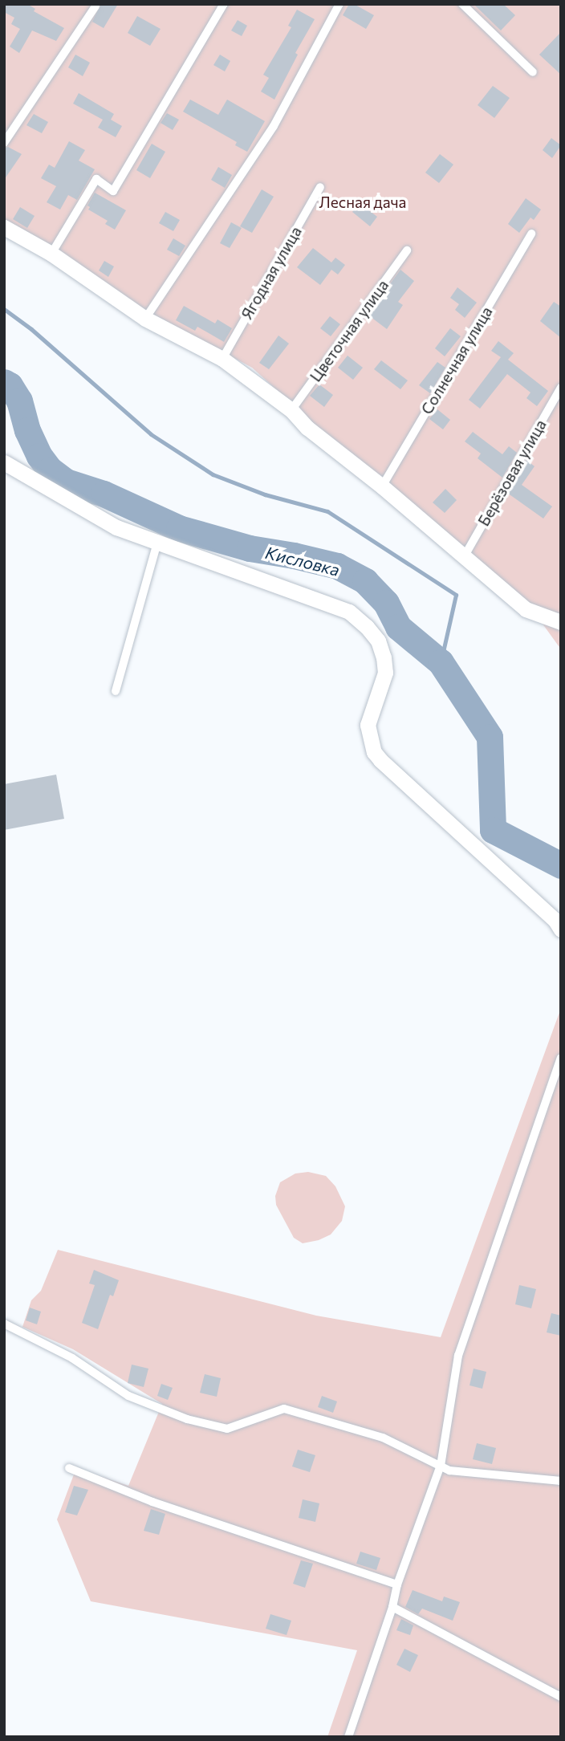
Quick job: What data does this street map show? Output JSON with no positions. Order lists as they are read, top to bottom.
{
  "streets": {
    "lane": [
      "Ягодная улица",
      "Цветочная улица",
      "Солнечная улица",
      "Берёзовая улица"
    ]
  },
  "water": ["Кисловка"],
  "parks": ["Лесная дача"]
}
